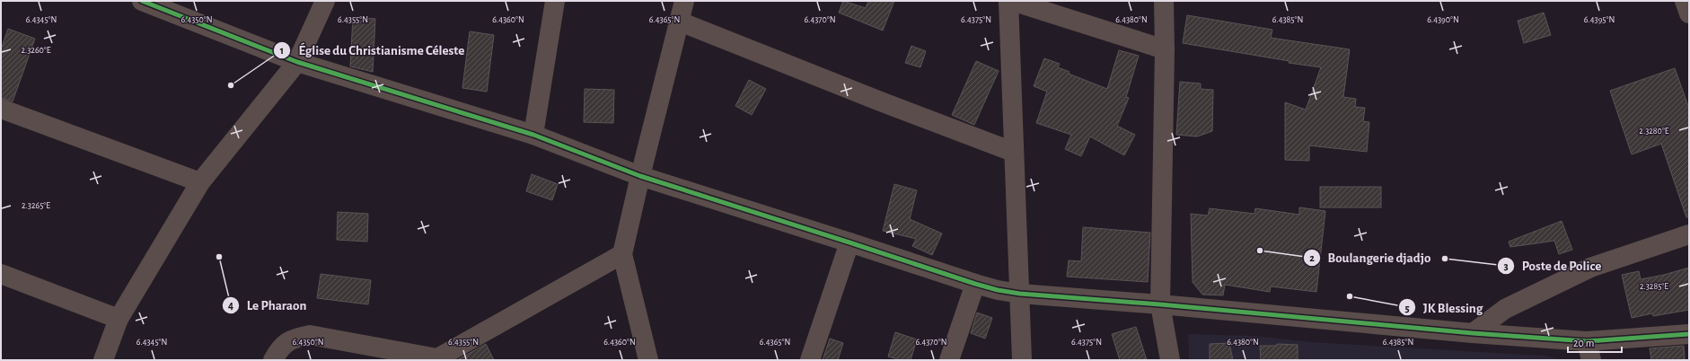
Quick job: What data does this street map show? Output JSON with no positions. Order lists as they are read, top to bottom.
{
  "places": [
    "Église du Christianisme Céleste",
    "Boulangerie djadjo",
    "Le Pharaon",
    "Poste de Police",
    "JK Blessing"
  ],
  "scale_bar": "20 m",
  "coordinates": [
    "6.4345°N",
    "6.4350°N",
    "6.4355°N",
    "6.4360°N",
    "6.4365°N",
    "6.4370°N",
    "6.4375°N",
    "6.4380°N",
    "6.4385°N",
    "6.4390°N",
    "6.4395°N",
    "2.3260°E",
    "2.3280°E",
    "2.3265°E",
    "2.3285°E"
  ]
}
